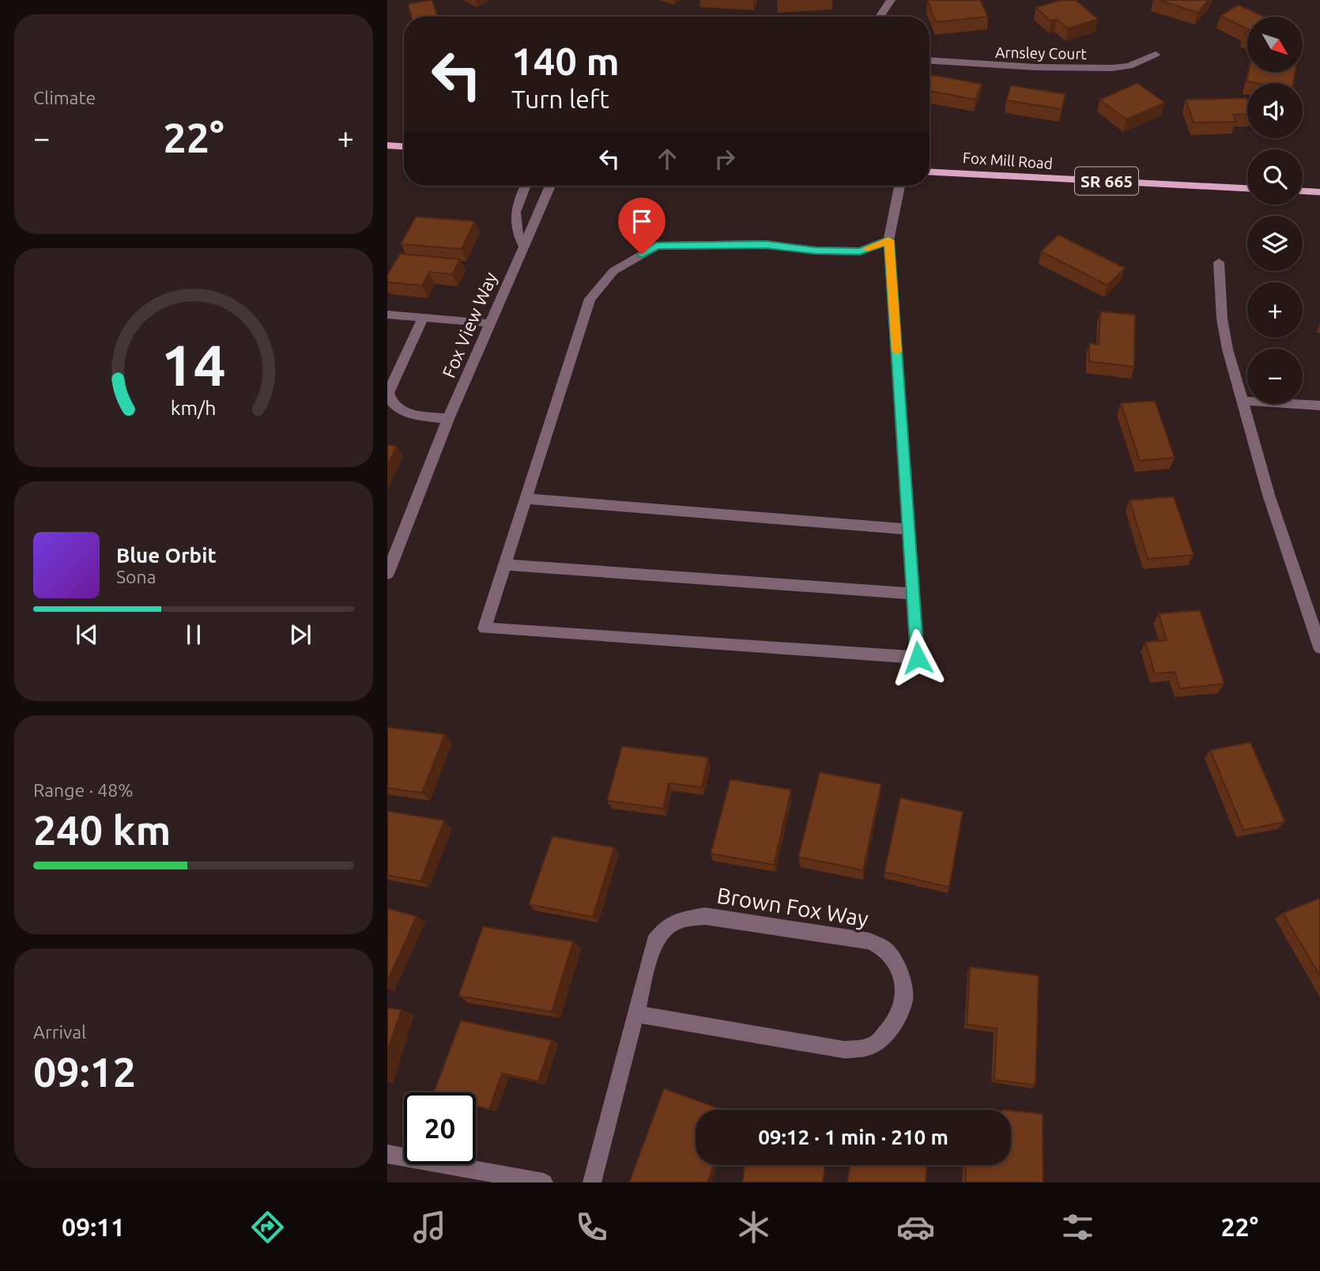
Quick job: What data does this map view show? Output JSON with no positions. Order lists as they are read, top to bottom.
{
  "streets": {
    "main road": ["Fox Mill Road", "SR 665"],
    "street": ["Arnsley Court", "Fox View Way", "Brown Fox Way"]
  },
  "north": "bottom right",
  "page": {
    "tile": [
      "Climate",
      ["Range · 48%", "240 km"],
      ["Arrival", "09:12"]
    ],
    "map_buttons": ["+", "−"],
    "turn": ["140 m", "Turn left"],
    "heat": ["−", "22°", "+"],
    "song": ["Blue Orbit", "Sona"],
    "limit": "20",
    "trip": "09:12 · 1 min · 210 m",
    "tabs": ["09:11", "22°"],
    "gauge": ["14", "km/h"]
  }
}
